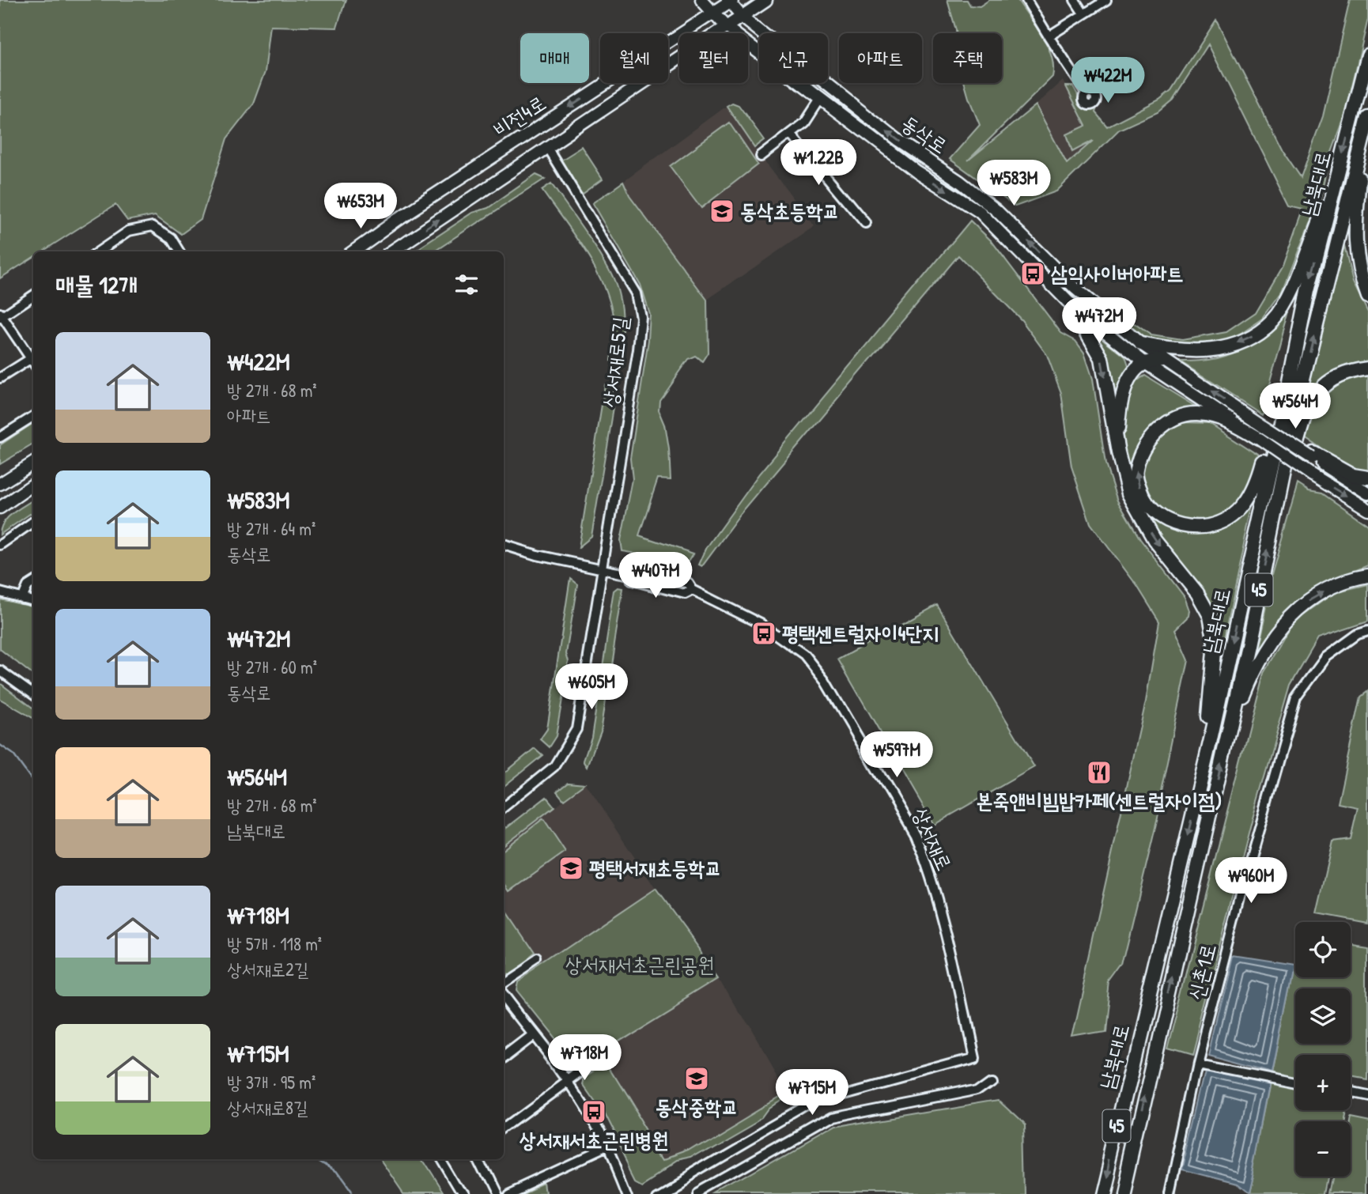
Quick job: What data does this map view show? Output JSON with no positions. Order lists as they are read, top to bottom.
{
  "streets": {
    "highway": ["남북대로", "45"],
    "main road": ["비전4로", "동삭로"],
    "street": ["상서재로5길", "상서재로", "신촌1로"]
  },
  "crossings": [
    ["비전4로", "동삭로"],
    ["비전4로", "상서재로5길"],
    ["상서재로5길", "상서재로"]
  ],
  "parks": ["상서재서초근린공원"],
  "places": {
    "school or university": ["동삭초등학교", "평택서재초등학교", "동삭중학교"],
    "bus stop": ["삼익사이버아파트", "평택센트럴자이4단지", "상서재서초근린병원"],
    "restaurant": ["본죽앤비빔밥카페(센트럴자이점)"]
  },
  "page": {
    "chip": [
      "매매",
      "월세",
      "필터",
      "신규",
      "아파트",
      "주택"
    ],
    "price": [
      "₩422M",
      "₩1.22B",
      "₩583M",
      "₩653M",
      "₩472M",
      "₩564M",
      "₩407M",
      "₩605M",
      "₩597M",
      "₩960M",
      "₩718M",
      "₩715M"
    ],
    "heading": "매물 12개",
    "list": [
      {
        "name": "₩422M",
        "note": "방 2개 · 68 m² · 아파트"
      },
      {
        "name": "₩583M",
        "note": "방 2개 · 64 m² · 동삭로"
      },
      {
        "name": "₩472M",
        "note": "방 2개 · 60 m² · 동삭로"
      },
      {
        "name": "₩564M",
        "note": "방 2개 · 68 m² · 남북대로"
      },
      {
        "name": "₩718M",
        "note": "방 5개 · 118 m² · 상서재로2길"
      },
      {
        "name": "₩715M",
        "note": "방 3개 · 95 m² · 상서재로8길"
      }
    ],
    "map_buttons": ["+", "−"]
  }
}
